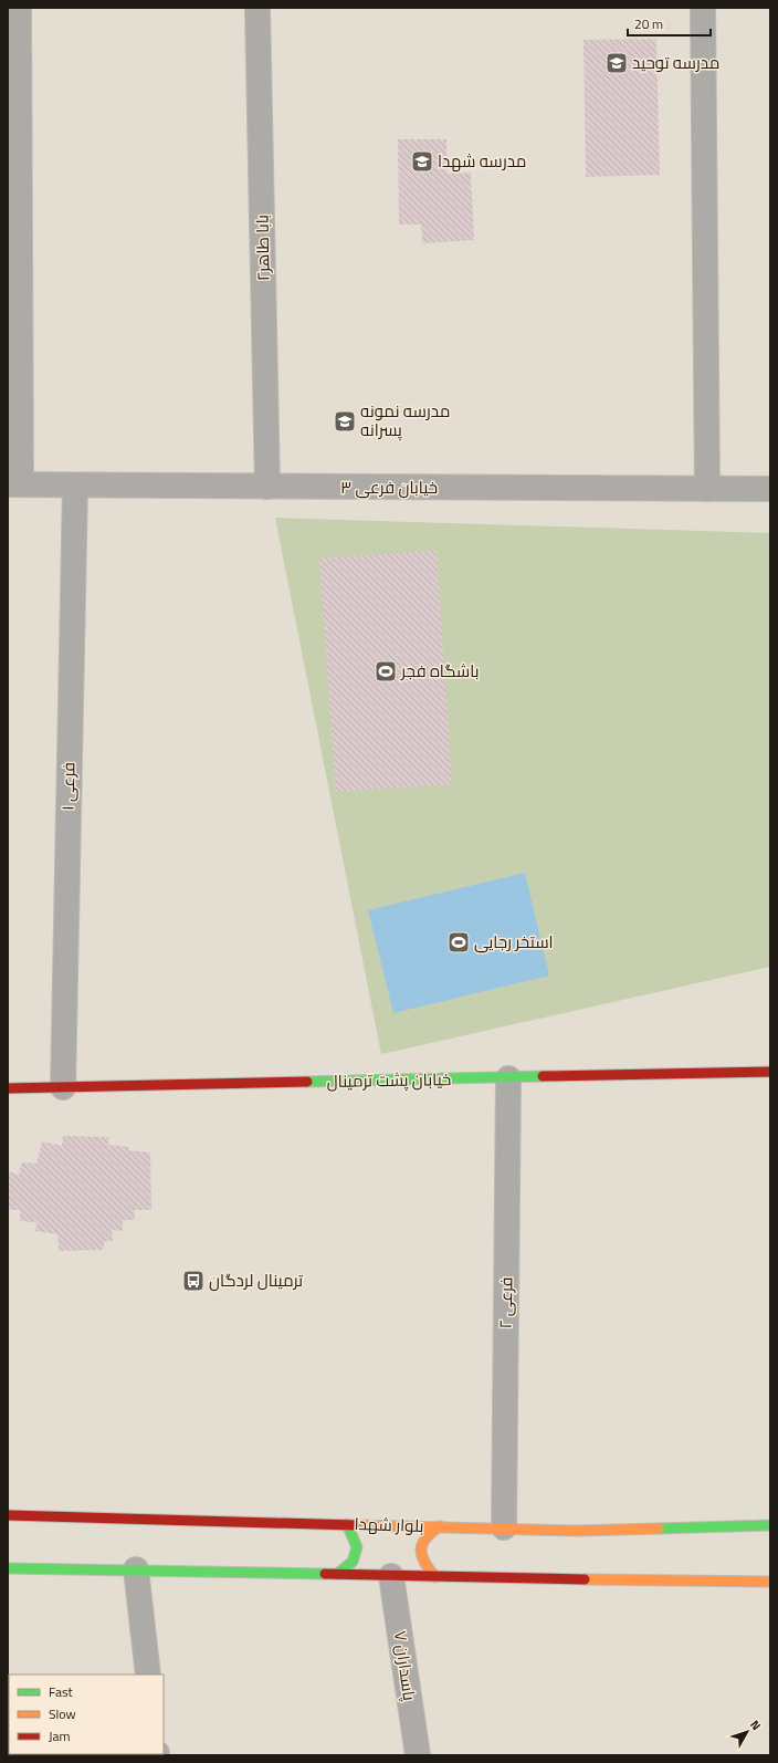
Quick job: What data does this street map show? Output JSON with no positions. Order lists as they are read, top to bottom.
{
  "streets": {
    "main road": ["خیابان پشت ترمینال", "بلوار شهدا"],
    "street": [
      "بابا طاهر۲",
      "خیابان فرعی ۳",
      "۱ فرعی",
      "۲ فرعی",
      "پاسداران ۷"
    ]
  },
  "crossings": [
    ["بابا طاهر۲", "خیابان فرعی ۳"],
    ["خیابان فرعی ۳", "۱ فرعی"],
    ["۱ فرعی", "خیابان پشت ترمینال"],
    ["خیابان پشت ترمینال", "۲ فرعی"],
    ["۲ فرعی", "بلوار شهدا"]
  ],
  "places": {
    "school or university": ["مدرسه توحید", "مدرسه شهدا", "مدرسه نمونه پسرانه"],
    "sports": ["باشگاه فجر", "استخر رجایی"],
    "bus stop": ["ترمینال لردگان"]
  },
  "legend": ["Fast", "Slow", "Jam"],
  "scale_bar": "20 m",
  "north": "top right"
}
